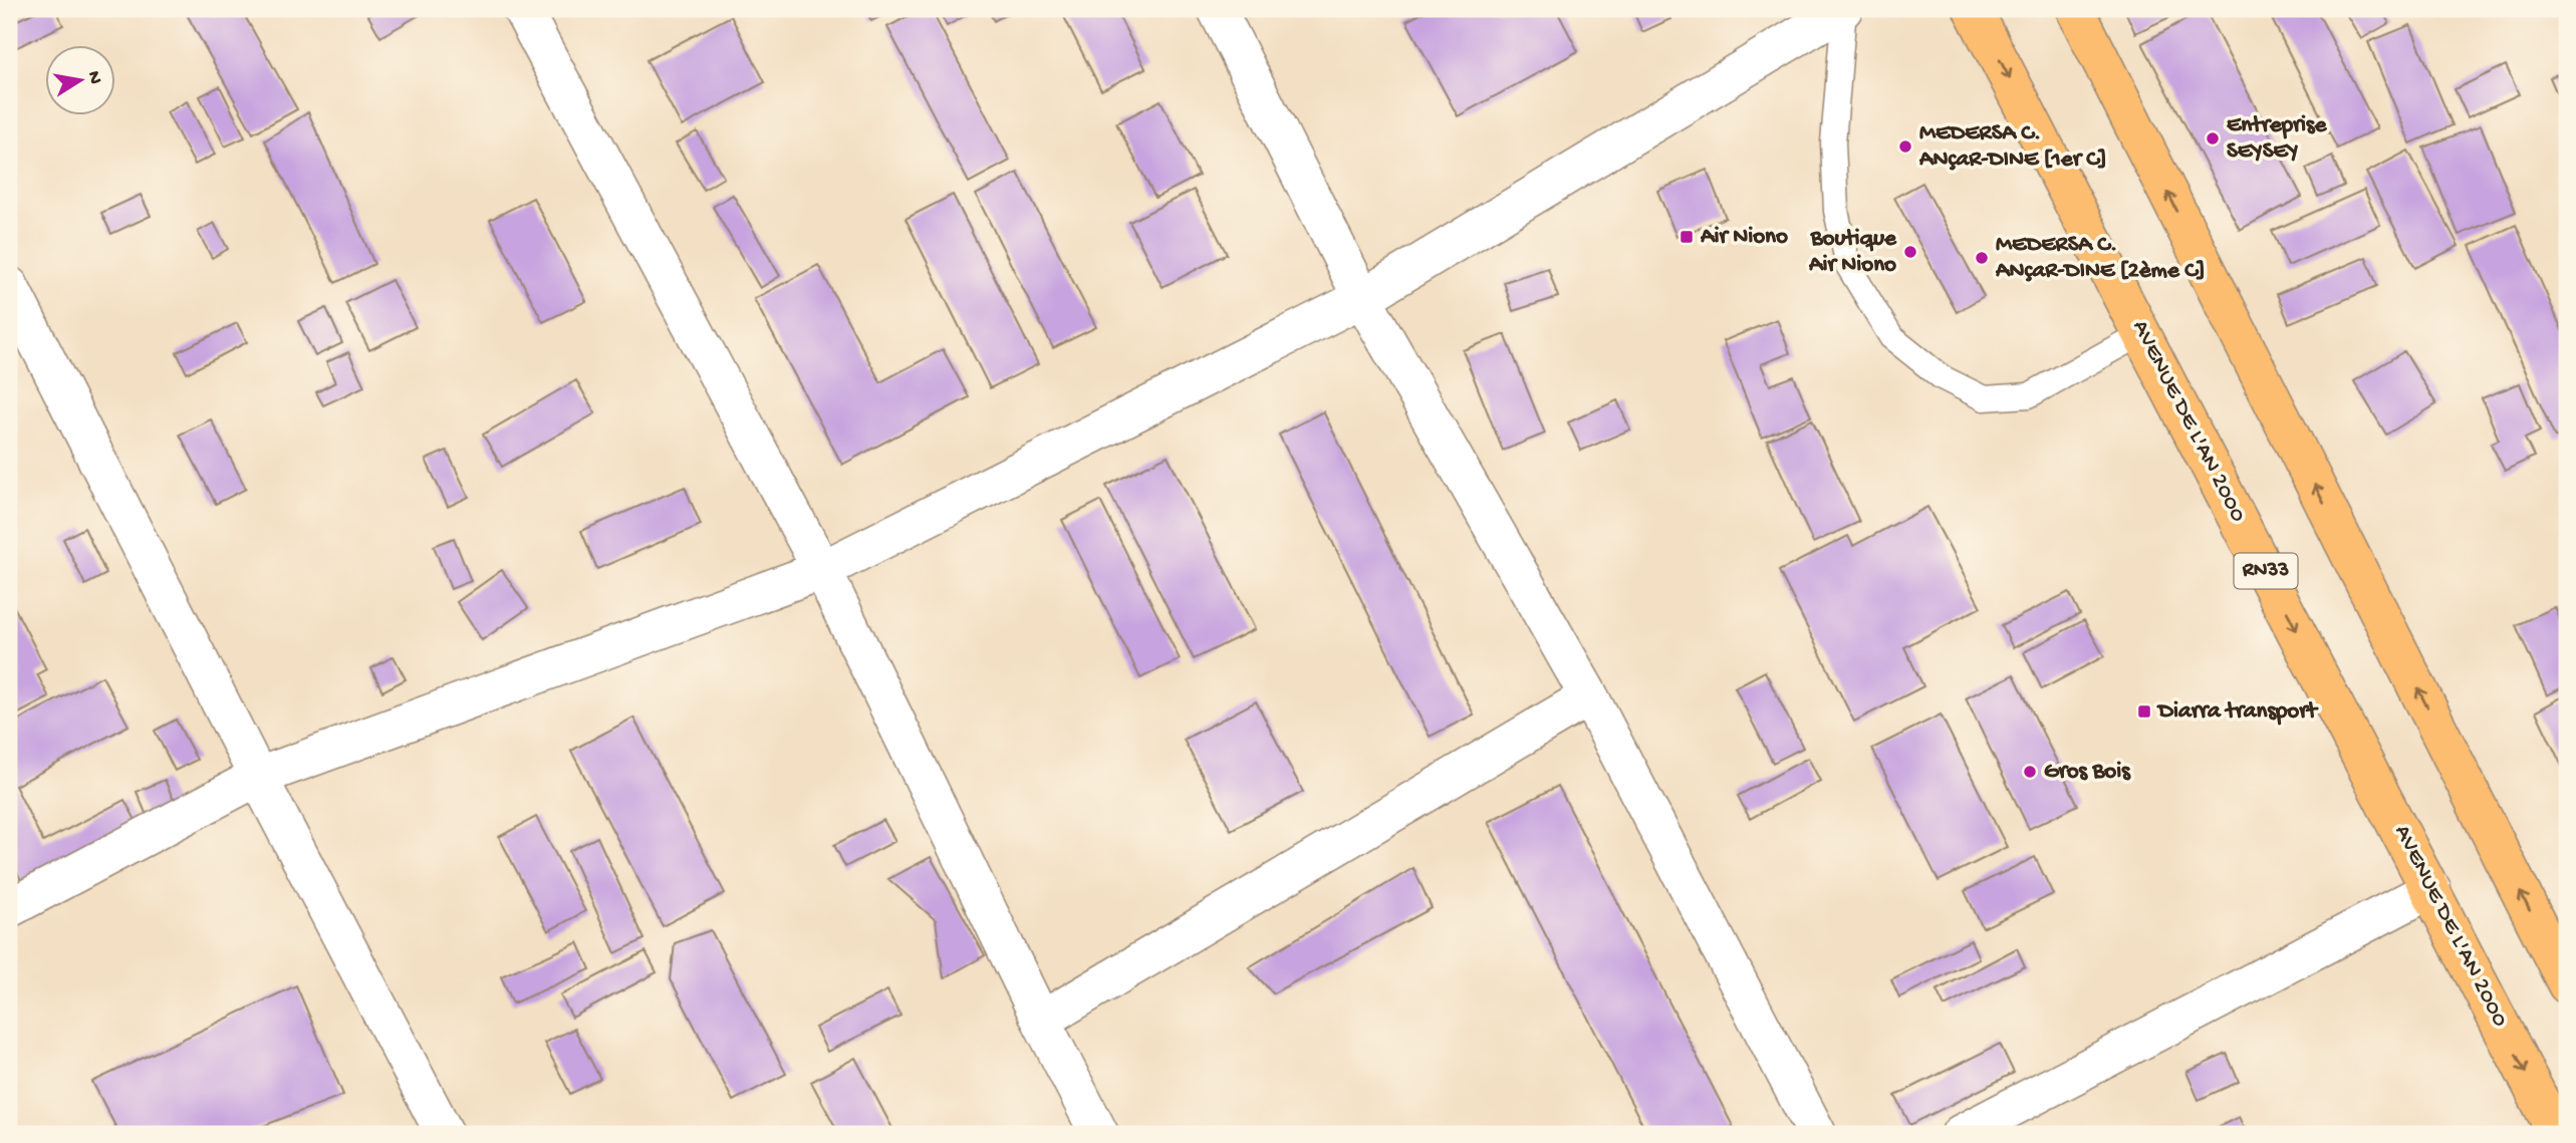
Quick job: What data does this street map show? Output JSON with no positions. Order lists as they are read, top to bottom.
{
  "streets": {
    "main road": ["AVENUE DE L'AN 2000", "RN33"]
  },
  "places": {
    "other": [
      "Entreprise SEYSEY",
      "MEDERSA C. ANçaR-DINE [1er C]",
      "Boutique Air Niono",
      "MEDERSA C. ANçaR-DINE [2ème C]",
      "Gros Bois"
    ],
    "transit": ["Air Niono", "Diarra transport"]
  },
  "north": "right"
}
